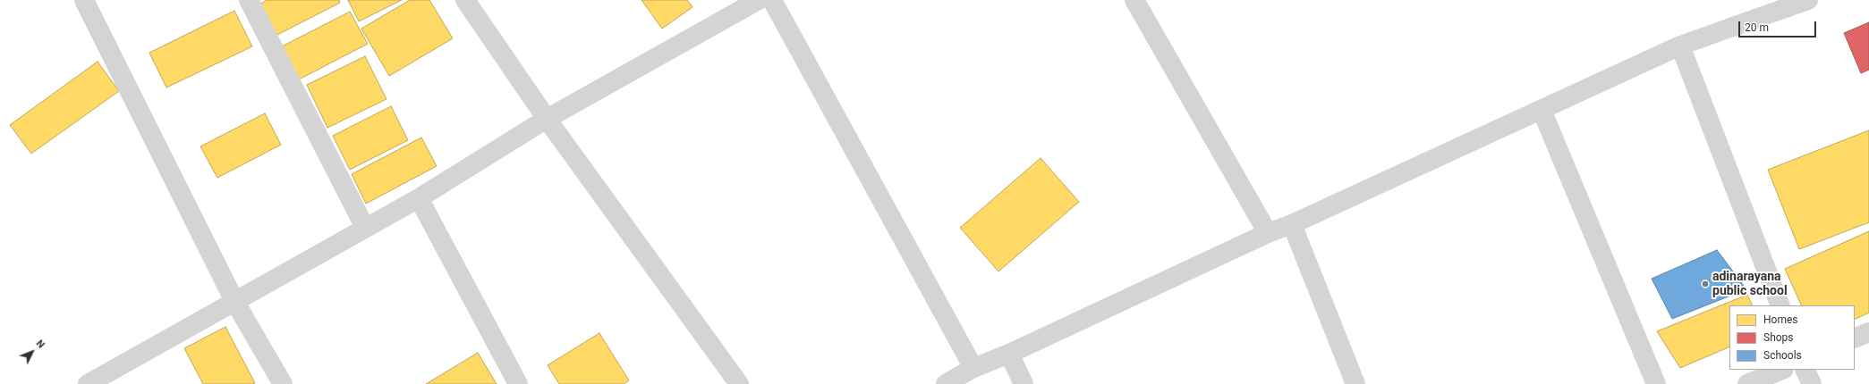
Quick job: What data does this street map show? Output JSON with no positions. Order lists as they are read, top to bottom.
{
  "places": ["adinarayana public school"],
  "legend": ["Homes", "Shops", "Schools"],
  "scale_bar": "20 m",
  "north": "top right"
}
